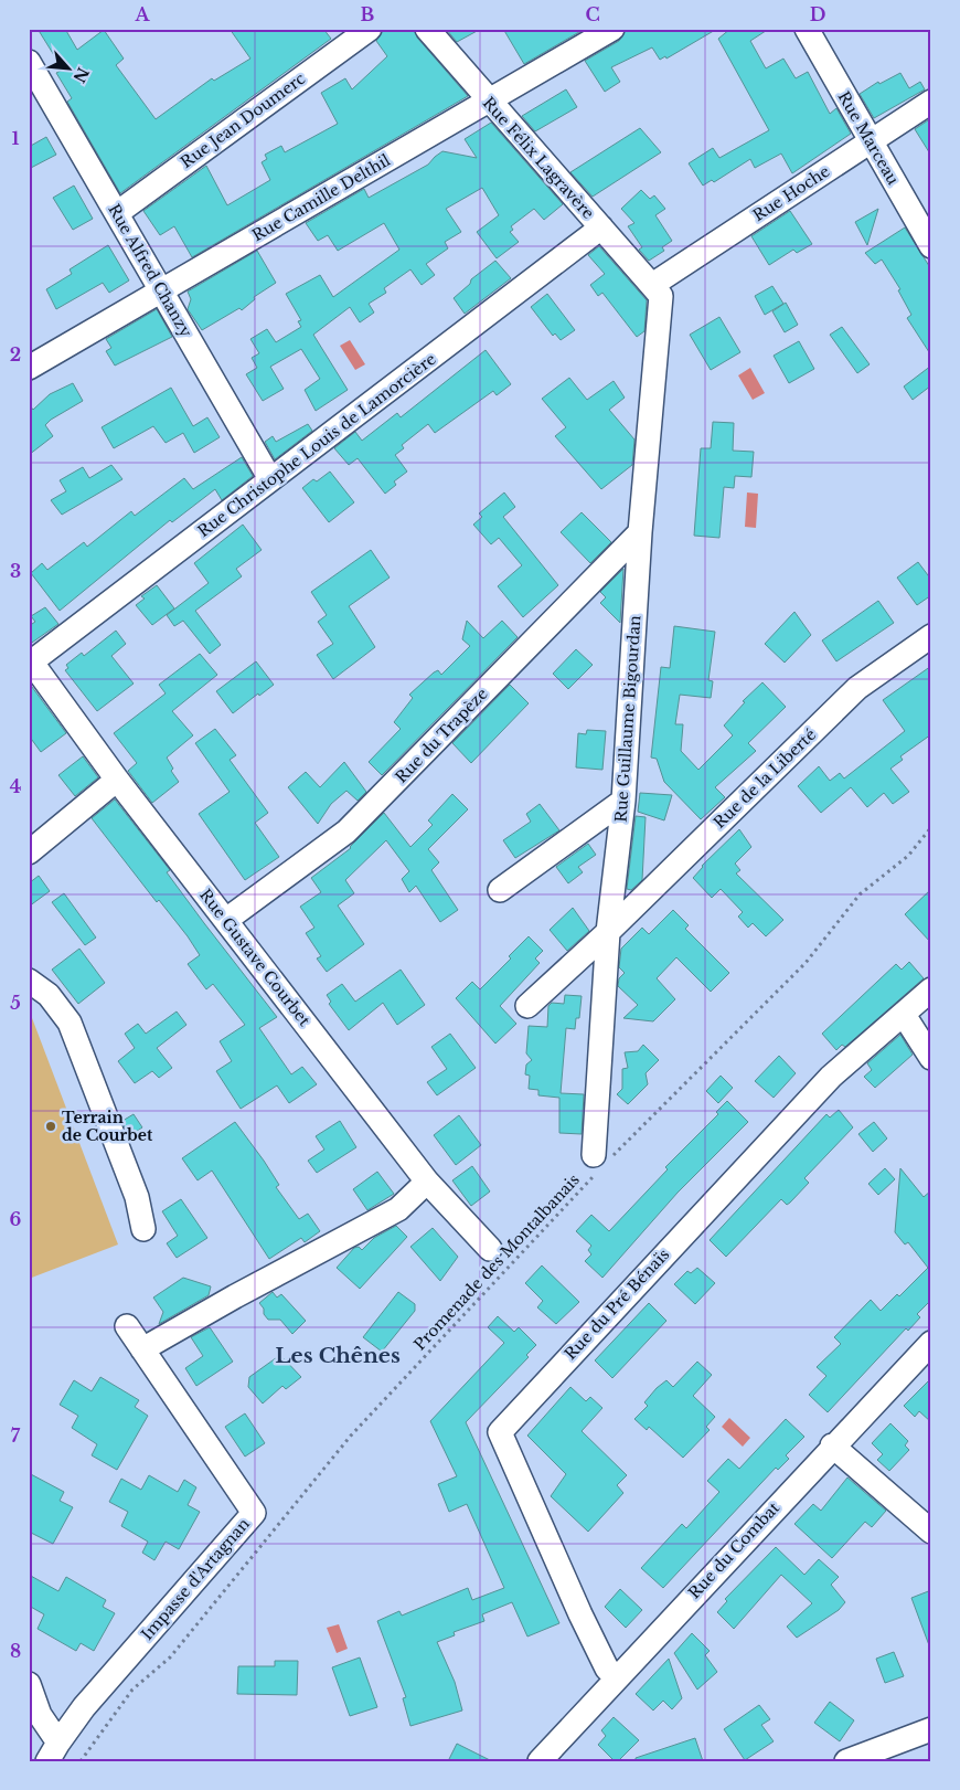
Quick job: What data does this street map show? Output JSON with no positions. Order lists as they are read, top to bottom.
{
  "streets": {
    "street": [
      "Rue Jean Doumerc",
      "Rue Marceau",
      "Rue Félix Lagravère",
      "Rue Hoche",
      "Rue Camille Delthil",
      "Rue Alfred Chanzy",
      "Rue Christophe Louis de Lamorcière",
      "Rue Guillaume Bigourdan",
      "Rue du Trapèze",
      "Rue de la Liberté",
      "Rue Gustave Courbet",
      "Rue du Pré Bénaïs",
      "Rue du Combat",
      "Impasse d'Artagnan"
    ],
    "path": ["Promenade des Montalbanais"]
  },
  "crossings": [
    ["Rue Jean Doumerc", "Rue Alfred Chanzy"],
    ["Rue Marceau", "Rue Hoche"],
    ["Rue Félix Lagravère", "Rue Hoche"],
    ["Rue Félix Lagravère", "Rue Camille Delthil"],
    ["Rue Félix Lagravère", "Rue Christophe Louis de Lamorcière"],
    ["Rue Félix Lagravère", "Rue Guillaume Bigourdan"],
    ["Rue Hoche", "Rue Guillaume Bigourdan"],
    ["Rue Camille Delthil", "Rue Alfred Chanzy"],
    ["Rue Alfred Chanzy", "Rue Christophe Louis de Lamorcière"],
    ["Rue Christophe Louis de Lamorcière", "Rue Gustave Courbet"],
    ["Rue Guillaume Bigourdan", "Rue du Trapèze"],
    ["Rue Guillaume Bigourdan", "Rue de la Liberté"],
    ["Rue Guillaume Bigourdan", "Promenade des Montalbanais"],
    ["Rue du Trapèze", "Rue Gustave Courbet"],
    ["Rue du Pré Bénaïs", "Rue du Combat"]
  ],
  "districts": ["Les Chênes"],
  "places": ["Terrain de Courbet"],
  "north": "bottom right",
  "grid": {
    "columns": [
      "A",
      "B",
      "C",
      "D"
    ],
    "rows": [
      "1",
      "2",
      "3",
      "4",
      "5",
      "6",
      "7",
      "8"
    ]
  }
}
